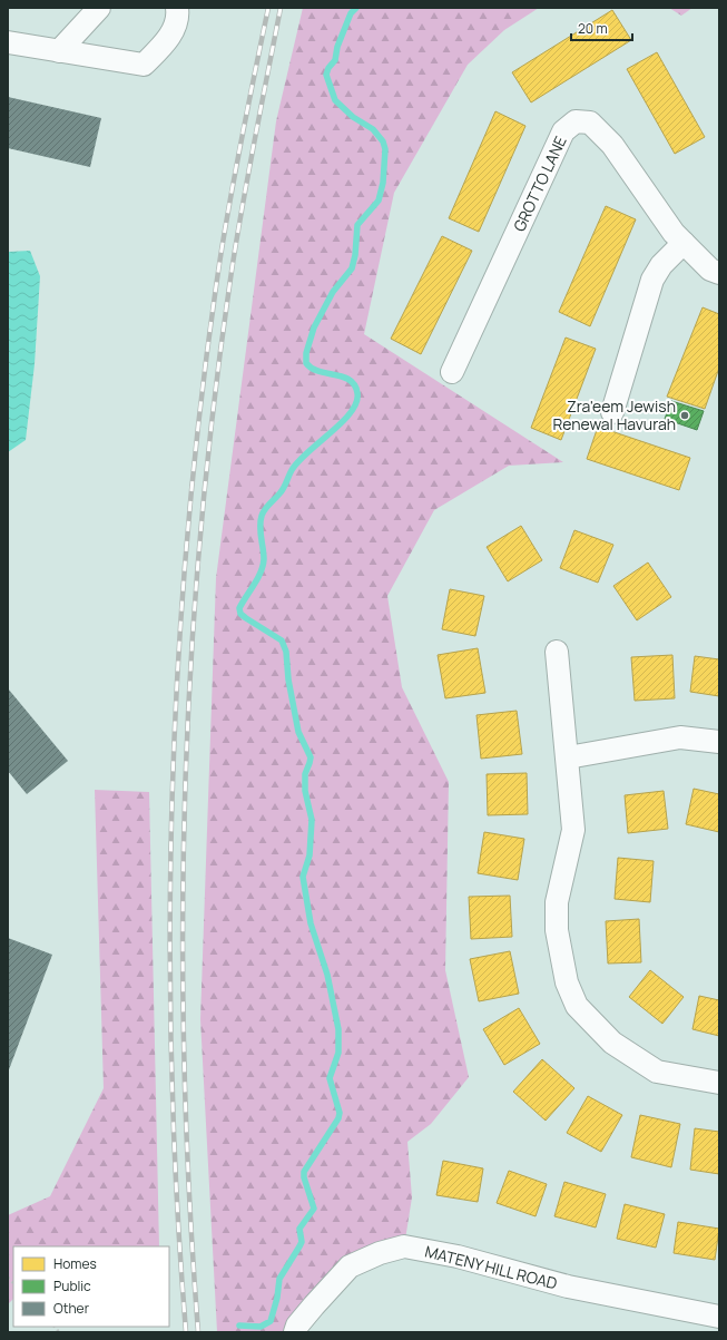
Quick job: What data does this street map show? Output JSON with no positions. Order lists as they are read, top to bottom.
{
  "streets": {
    "street": ["GROTTO LANE", "MATENY HILL ROAD"]
  },
  "places": ["Zra'eem Jewish Renewal Havurah"],
  "legend": ["Homes", "Public", "Other"],
  "scale_bar": "20 m"
}
